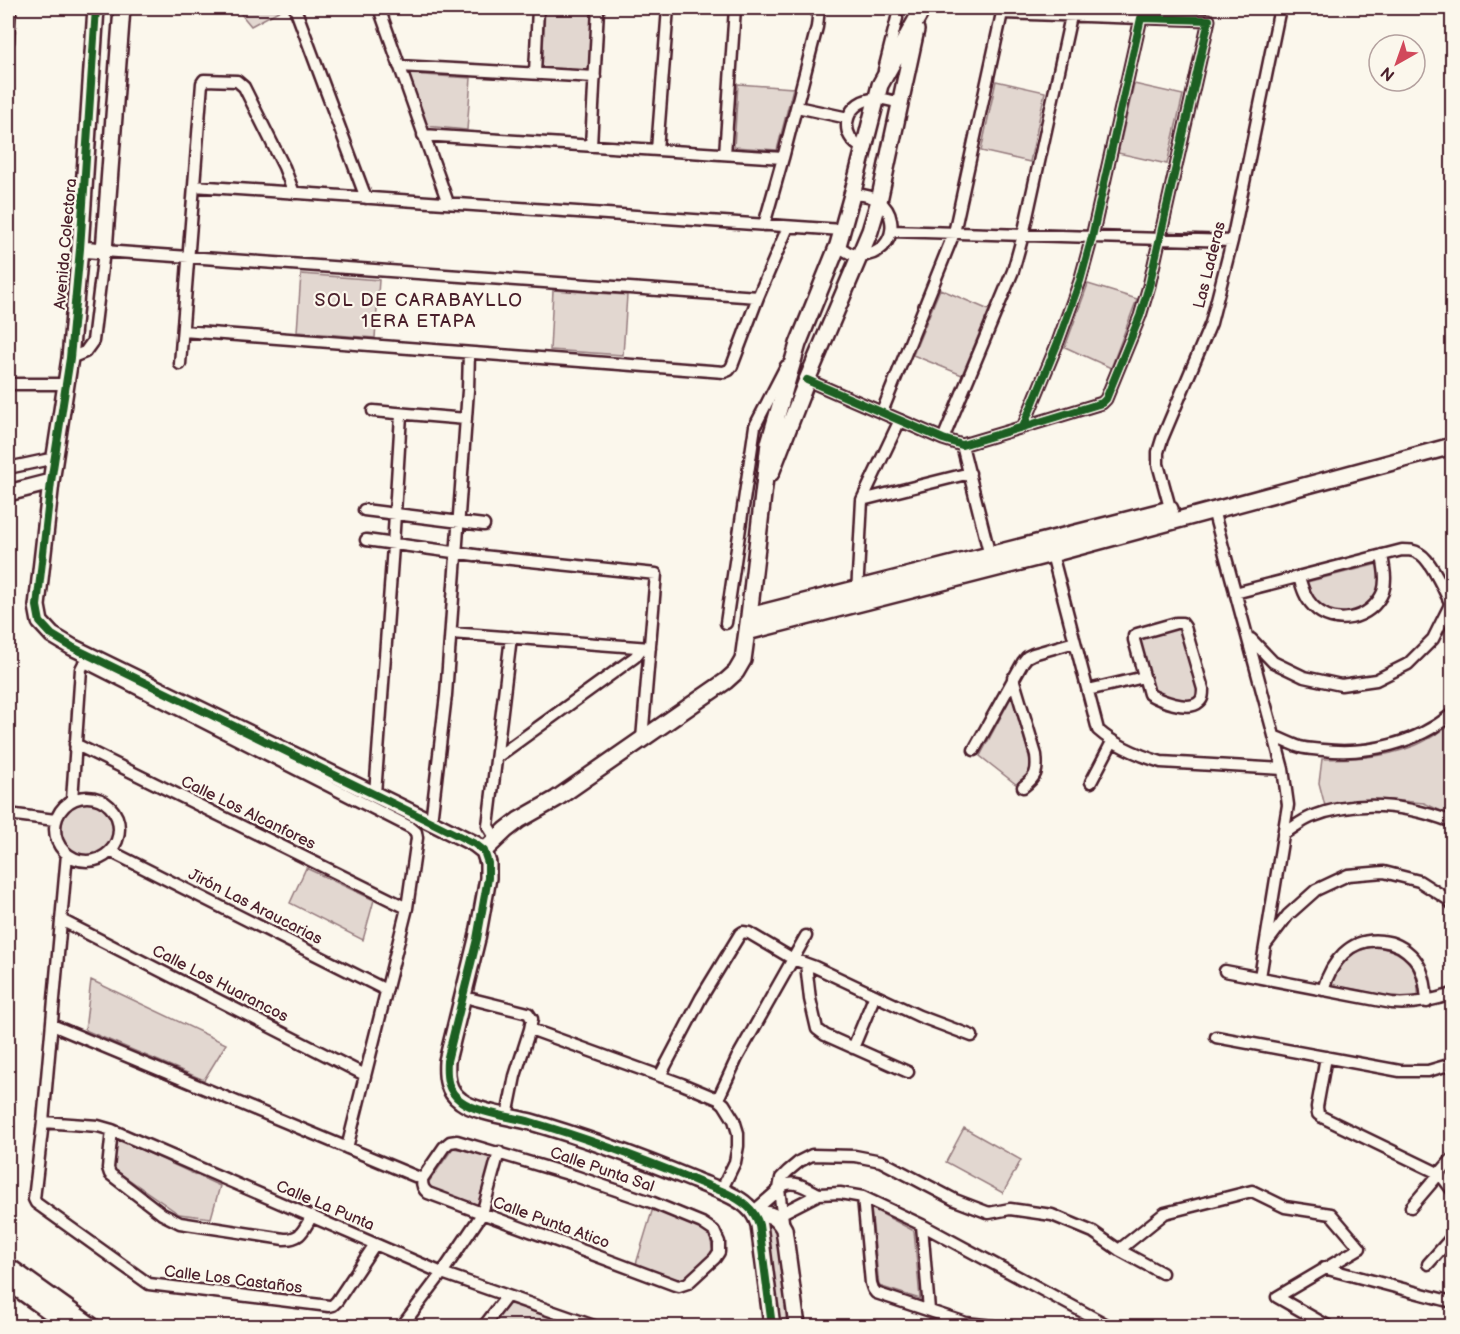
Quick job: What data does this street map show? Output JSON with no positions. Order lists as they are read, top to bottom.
{
  "streets": {
    "street": [
      "Avenida Colectora",
      "Las Laderas",
      "Calle Los Alcanfores",
      "Jirón Las Araucarias",
      "Calle Los Huarancos",
      "Calle Punta Sal",
      "Calle La Punta",
      "Calle Punta Atico",
      "Calle Los Castaños"
    ]
  },
  "crossings": [
    ["Jirón Las Araucarias", "Calle Los Castaños"],
    ["Calle Los Huarancos", "Calle Los Castaños"],
    ["Calle Punta Sal", "Calle Punta Atico"],
    ["Calle La Punta", "Calle Los Castaños"]
  ],
  "districts": ["SOL DE CARABAYLLO 1ERA ETAPA"],
  "north": "bottom left"
}
